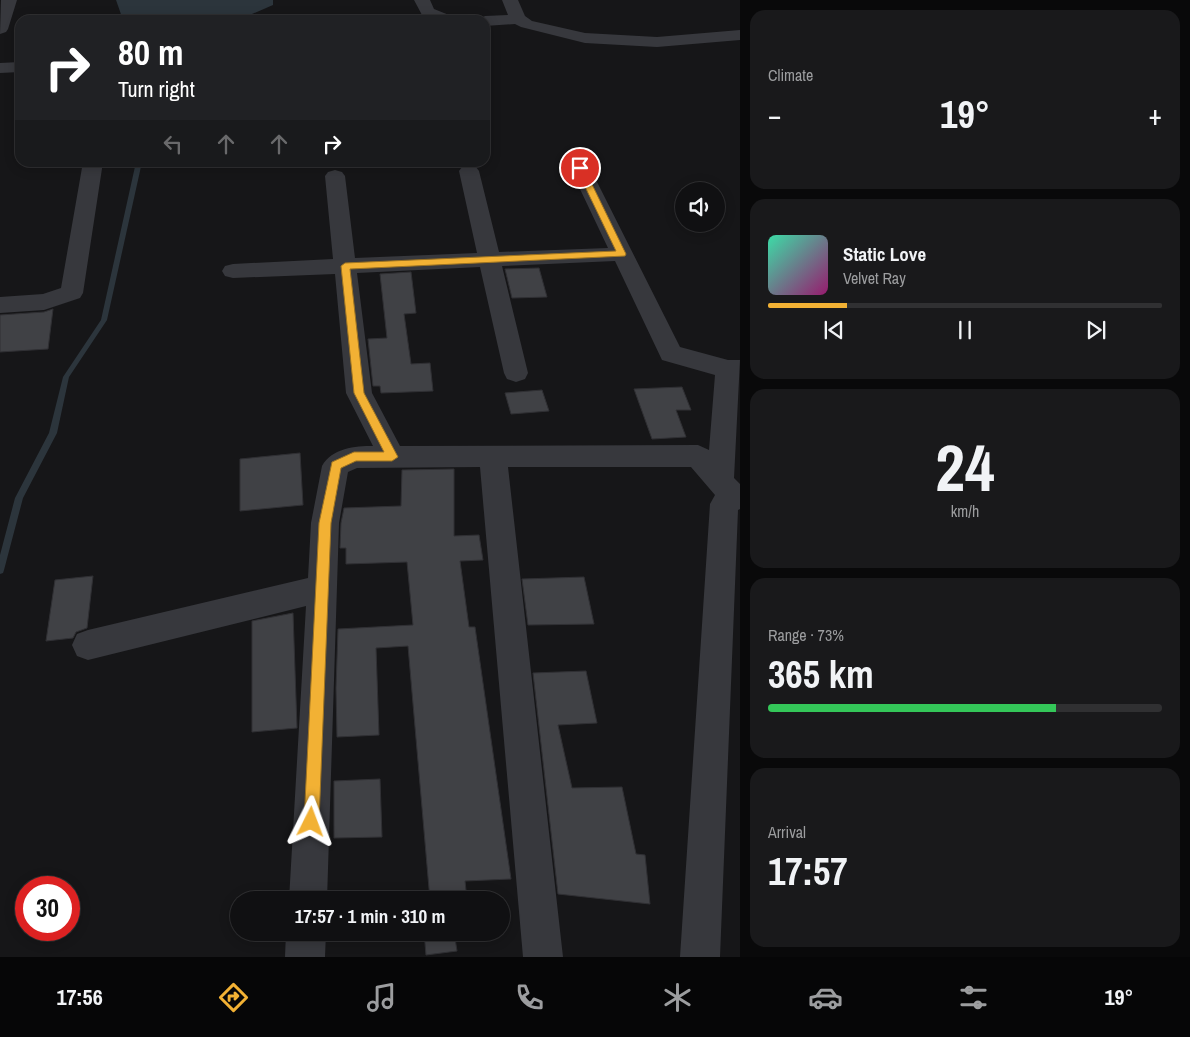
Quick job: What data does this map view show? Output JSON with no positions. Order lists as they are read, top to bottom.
{
  "page": {
    "tile": [
      "Climate",
      ["24", "km/h"],
      ["Range · 73%", "365 km"],
      ["Arrival", "17:57"]
    ],
    "turn": ["80 m", "Turn right"],
    "heat": ["−", "19°", "+"],
    "song": ["Static Love", "Velvet Ray"],
    "limit": "30",
    "trip": "17:57 · 1 min · 310 m",
    "tabs": ["17:56", "19°"]
  }
}
